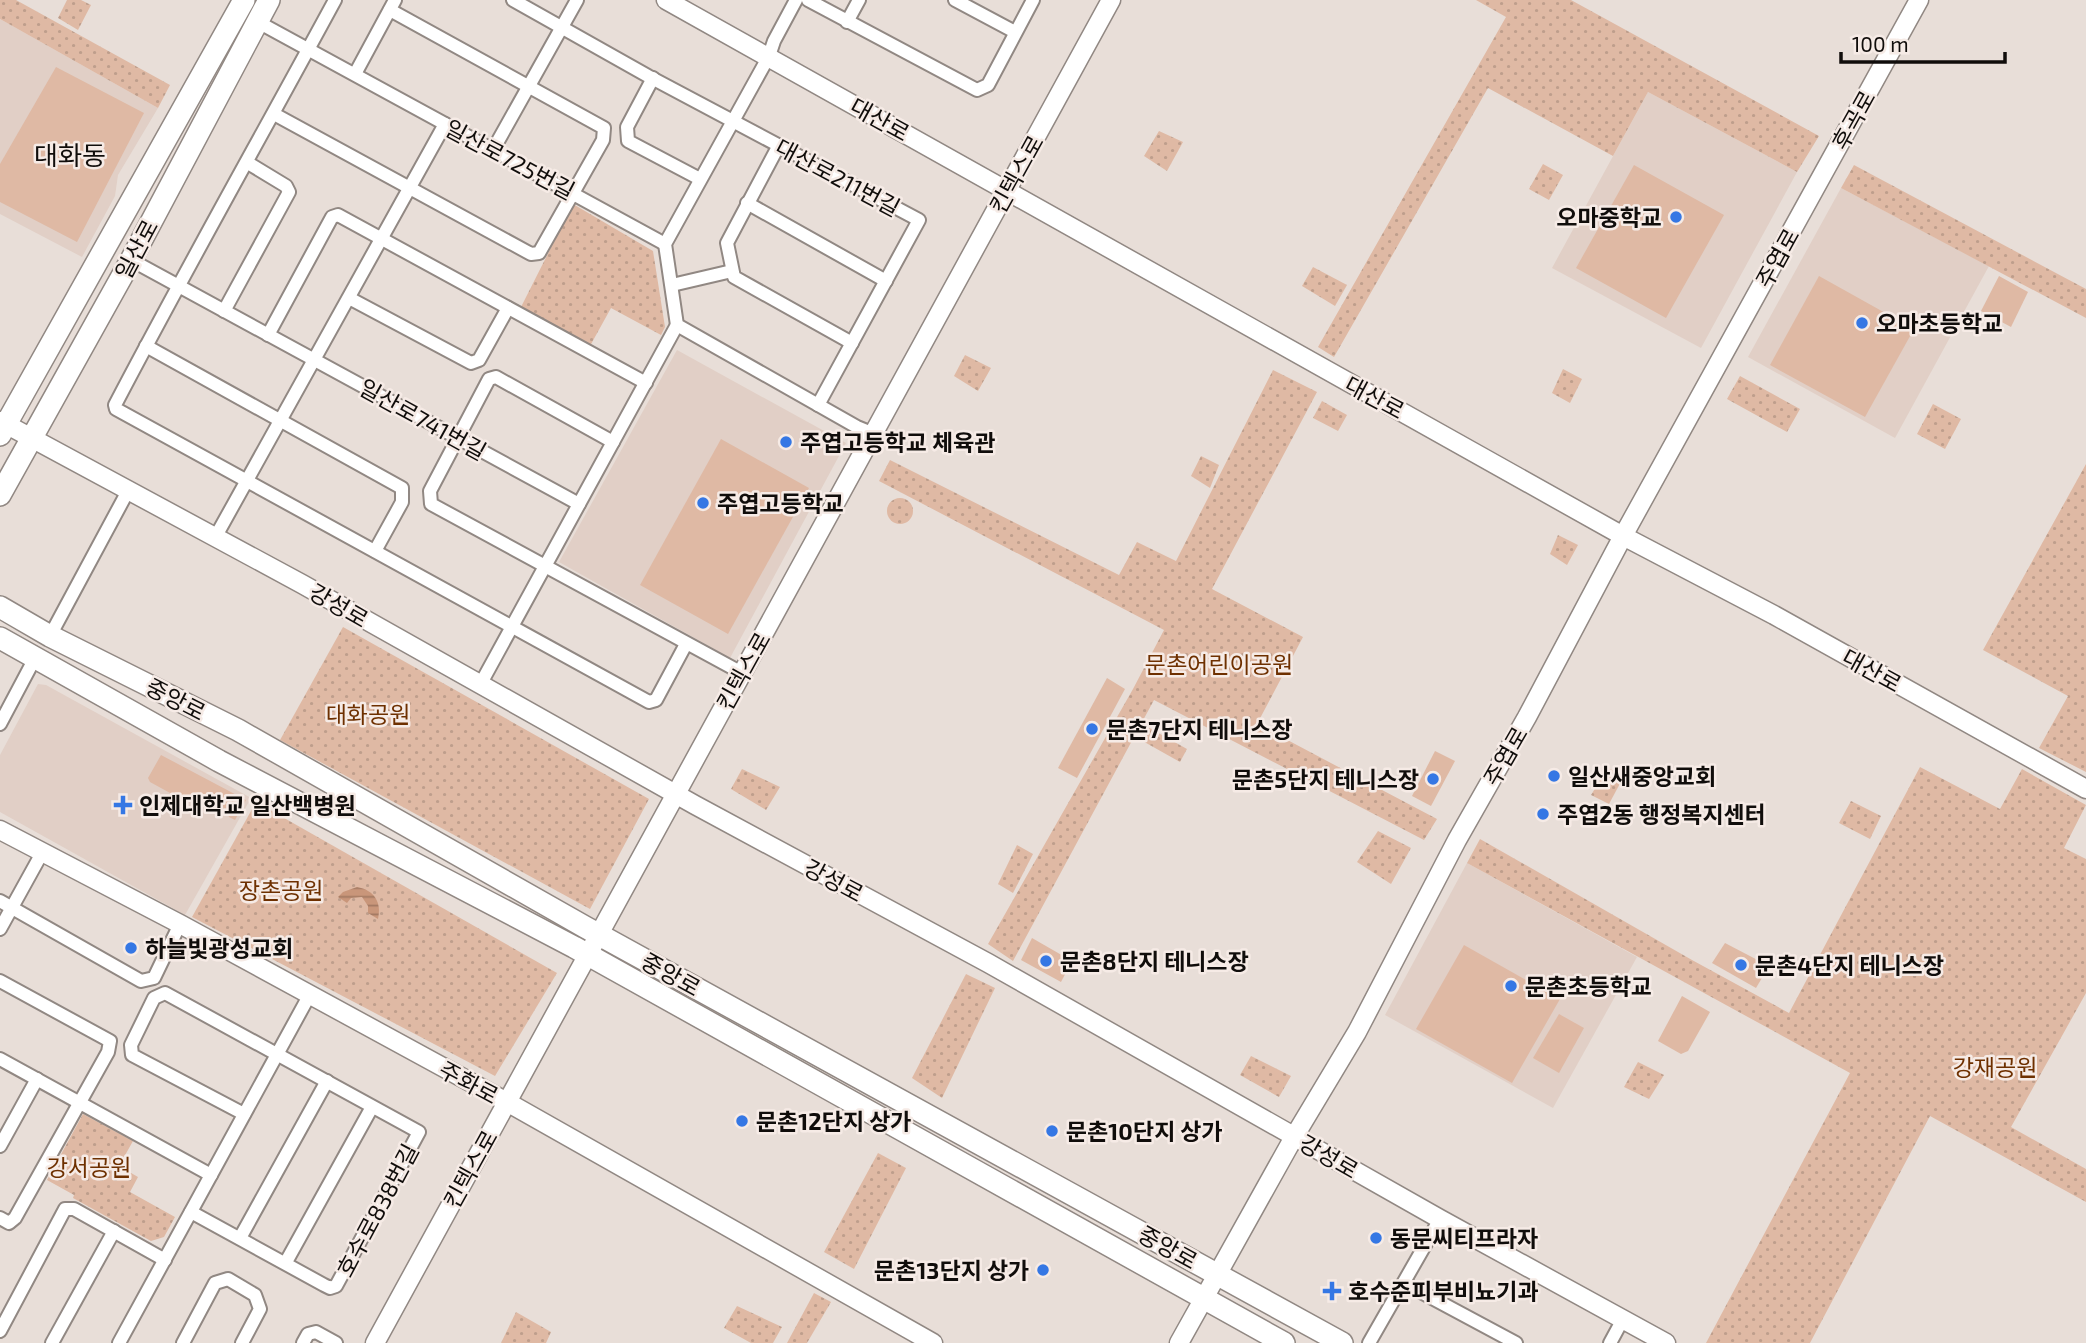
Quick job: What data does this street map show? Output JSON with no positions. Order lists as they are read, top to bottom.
{
  "streets": {
    "main road": ["일산로", "중앙로"],
    "street": [
      "대산로",
      "후곡로",
      "일산로725번길",
      "킨텍스로",
      "대산로211번길",
      "주엽로",
      "일산로741번길",
      "강성로",
      "주화로",
      "호수로838번길"
    ]
  },
  "crossings": [
    ["대산로", "킨텍스로"],
    ["대산로", "주엽로"],
    ["후곡로", "주엽로"],
    ["일산로725번길", "일산로"],
    ["킨텍스로", "강성로"],
    ["킨텍스로", "중앙로"],
    ["킨텍스로", "주화로"],
    ["일산로", "일산로741번길"],
    ["일산로", "강성로"],
    ["주엽로", "강성로"],
    ["주엽로", "중앙로"]
  ],
  "districts": ["대화동"],
  "parks": [
    "문촌어린이공원",
    "대화공원",
    "장촌공원",
    "강재공원",
    "강서공원"
  ],
  "places": {
    "other": [
      "오마중학교",
      "오마초등학교",
      "주엽고등학교 체육관",
      "주엽고등학교",
      "문촌7단지 테니스장",
      "일산새중앙교회",
      "문촌5단지 테니스장",
      "주엽2동 행정복지센터",
      "하늘빛광성교회",
      "문촌8단지 테니스장",
      "문촌4단지 테니스장",
      "문촌초등학교",
      "문촌12단지 상가",
      "문촌10단지 상가",
      "동문씨티프라자",
      "문촌13단지 상가"
    ],
    "health": ["인제대학교 일산백병원", "호수준피부비뇨기과"]
  },
  "scale_bar": "100 m"
}
